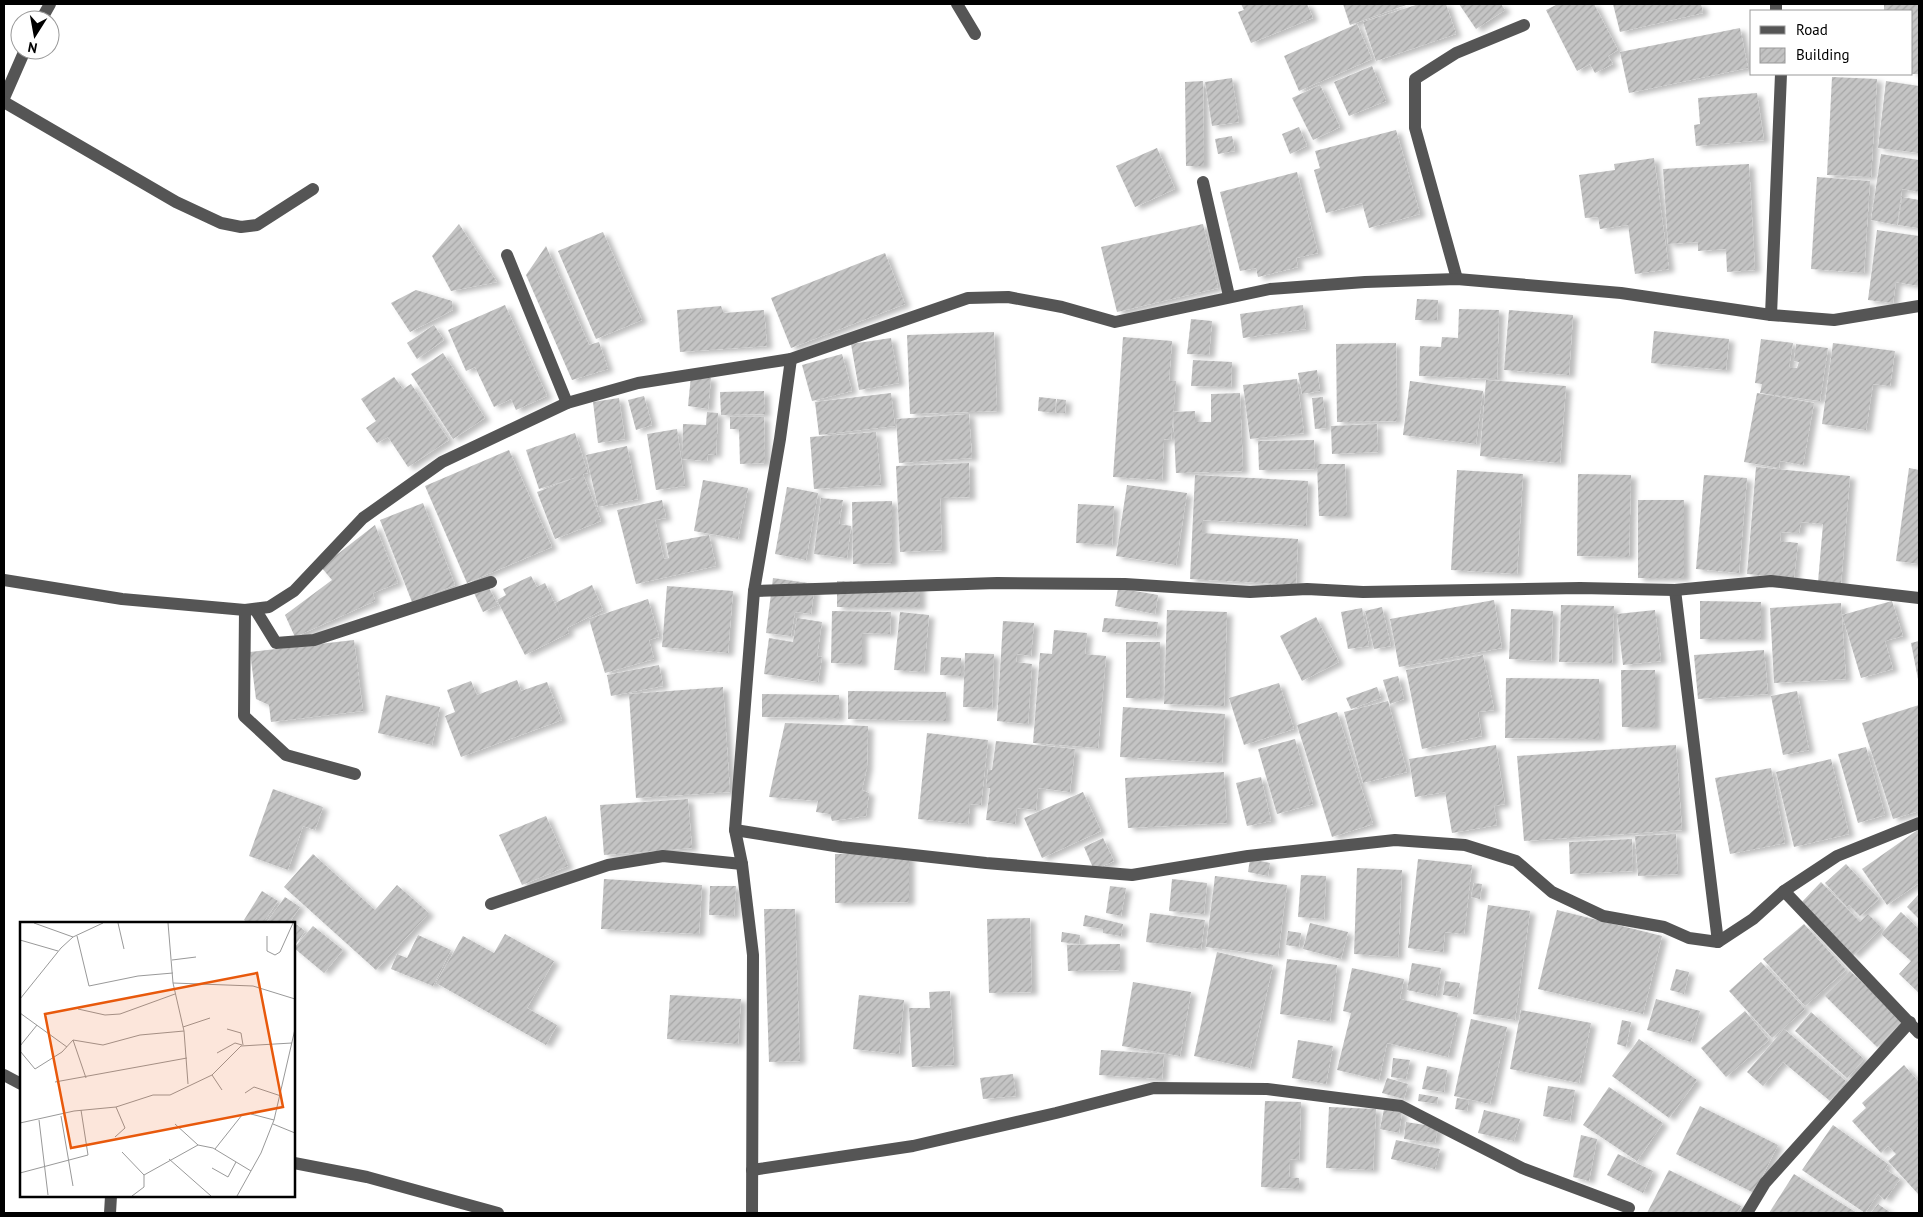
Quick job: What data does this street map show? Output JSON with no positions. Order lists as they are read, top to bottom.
{
  "legend": ["Road", "Building"],
  "north": "bottom"
}
